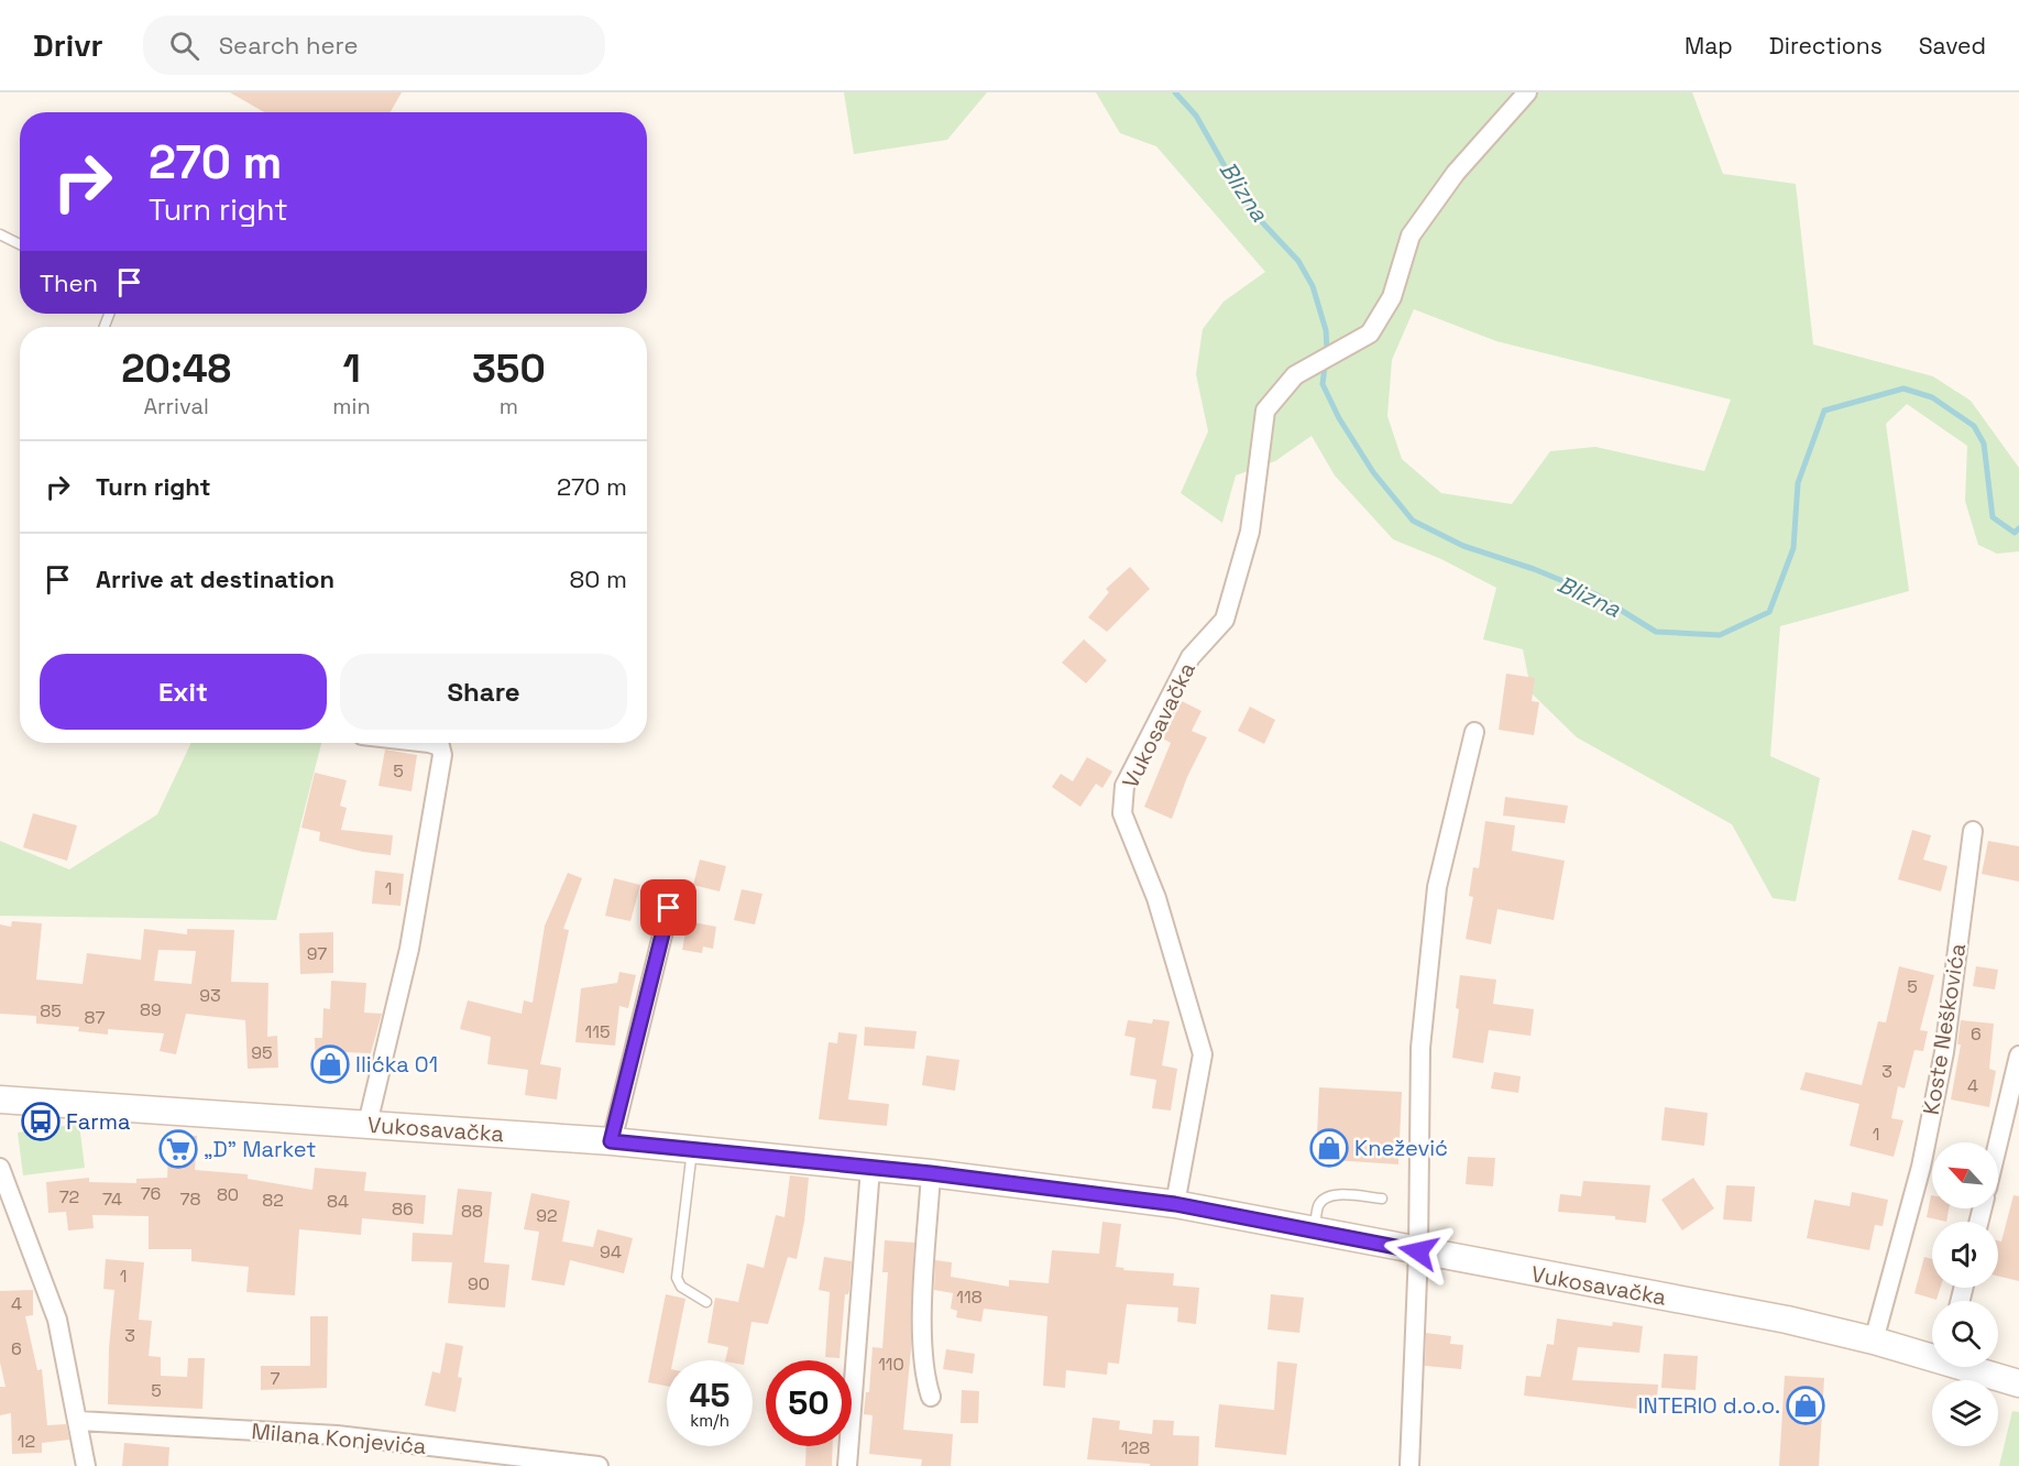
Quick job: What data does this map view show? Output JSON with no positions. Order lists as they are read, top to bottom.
{
  "streets": {
    "main road": ["Vukosavačka"],
    "street": ["Koste Neškovića", "Milana Konjevića"]
  },
  "crossings": [
    ["Vukosavačka", "Koste Neškovića"]
  ],
  "water": ["Blizna"],
  "places": {
    "shop": ["Ilićka 01", "Knežević", "INTERIO d.o.o."],
    "bus stop": ["Farma"],
    "supermarket": ["„D” Market"]
  },
  "house_numbers": [
    "5",
    "1",
    "97",
    "5",
    "93",
    "89",
    "85",
    "87",
    "115",
    "6",
    "95",
    "3",
    "4",
    "1",
    "76",
    "80",
    "72",
    "74",
    "78",
    "82",
    "84",
    "86",
    "88",
    "92",
    "94",
    "1",
    "90",
    "118",
    "4",
    "3",
    "6",
    "110",
    "7",
    "5",
    "12",
    "128"
  ],
  "north": "top left",
  "page": {
    "header": "Drivr",
    "search": "Search here",
    "nav": ["Map", "Directions", "Saved"],
    "turn": ["270 m", "Turn right"],
    "then": "Then",
    "eta": [
      "20:48",
      "Arrival",
      "1",
      "min",
      "350",
      "m"
    ],
    "list": [
      {
        "name": "Turn right",
        "value": "270 m"
      },
      {
        "name": "Arrive at destination",
        "value": "80 m"
      }
    ],
    "buttons": ["Exit", "Share"],
    "speed": "45 km/h",
    "limit": "50"
  }
}
